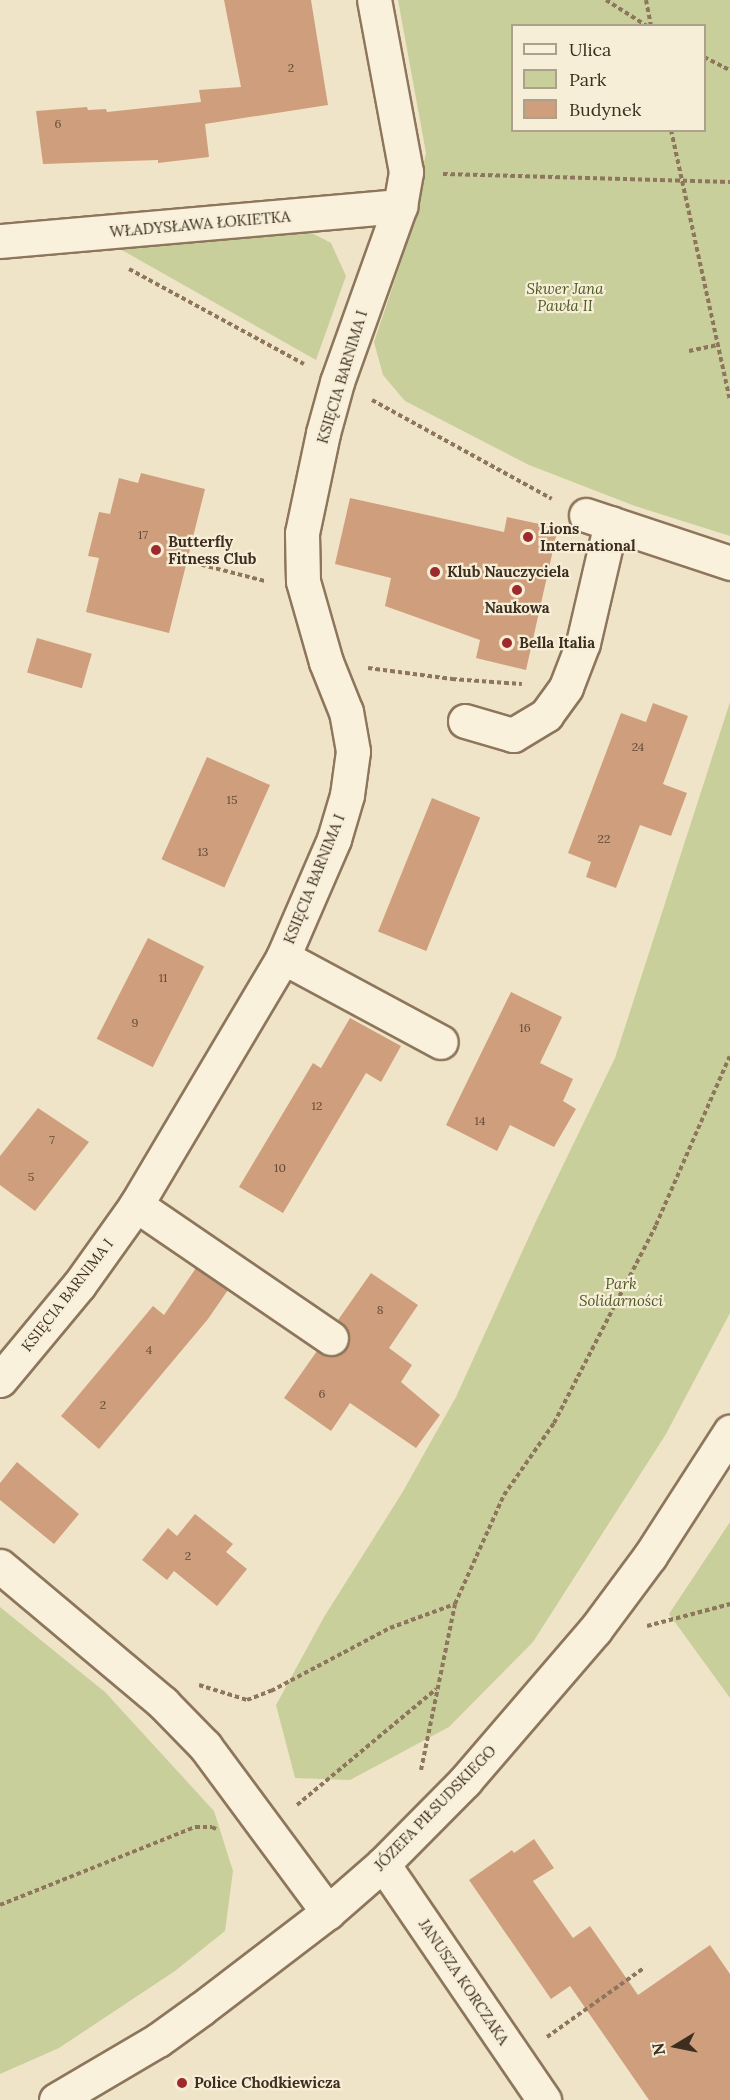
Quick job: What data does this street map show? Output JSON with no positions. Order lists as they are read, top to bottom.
{
  "streets": {
    "street": [
      "WŁADYSŁAWA ŁOKIETKA",
      "KSIĘCIA BARNIMA I",
      "JÓZEFA PIŁSUDSKIEGO",
      "JANUSZA KORCZAKA"
    ]
  },
  "crossings": [
    ["WŁADYSŁAWA ŁOKIETKA", "KSIĘCIA BARNIMA I"],
    ["JÓZEFA PIŁSUDSKIEGO", "JANUSZA KORCZAKA"]
  ],
  "parks": ["Skwer Jana Pawła II", "Park Solidarności"],
  "places": [
    "Lions International",
    "Butterfly Fitness Club",
    "Klub Nauczyciela",
    "Naukowa",
    "Bella Italia",
    "Police Chodkiewicza"
  ],
  "house_numbers": [
    "2",
    "6",
    "17",
    "24",
    "15",
    "22",
    "13",
    "11",
    "9",
    "16",
    "12",
    "14",
    "7",
    "10",
    "5",
    "8",
    "4",
    "6",
    "2",
    "2"
  ],
  "legend": ["Ulica", "Park", "Budynek"],
  "north": "left"
}
